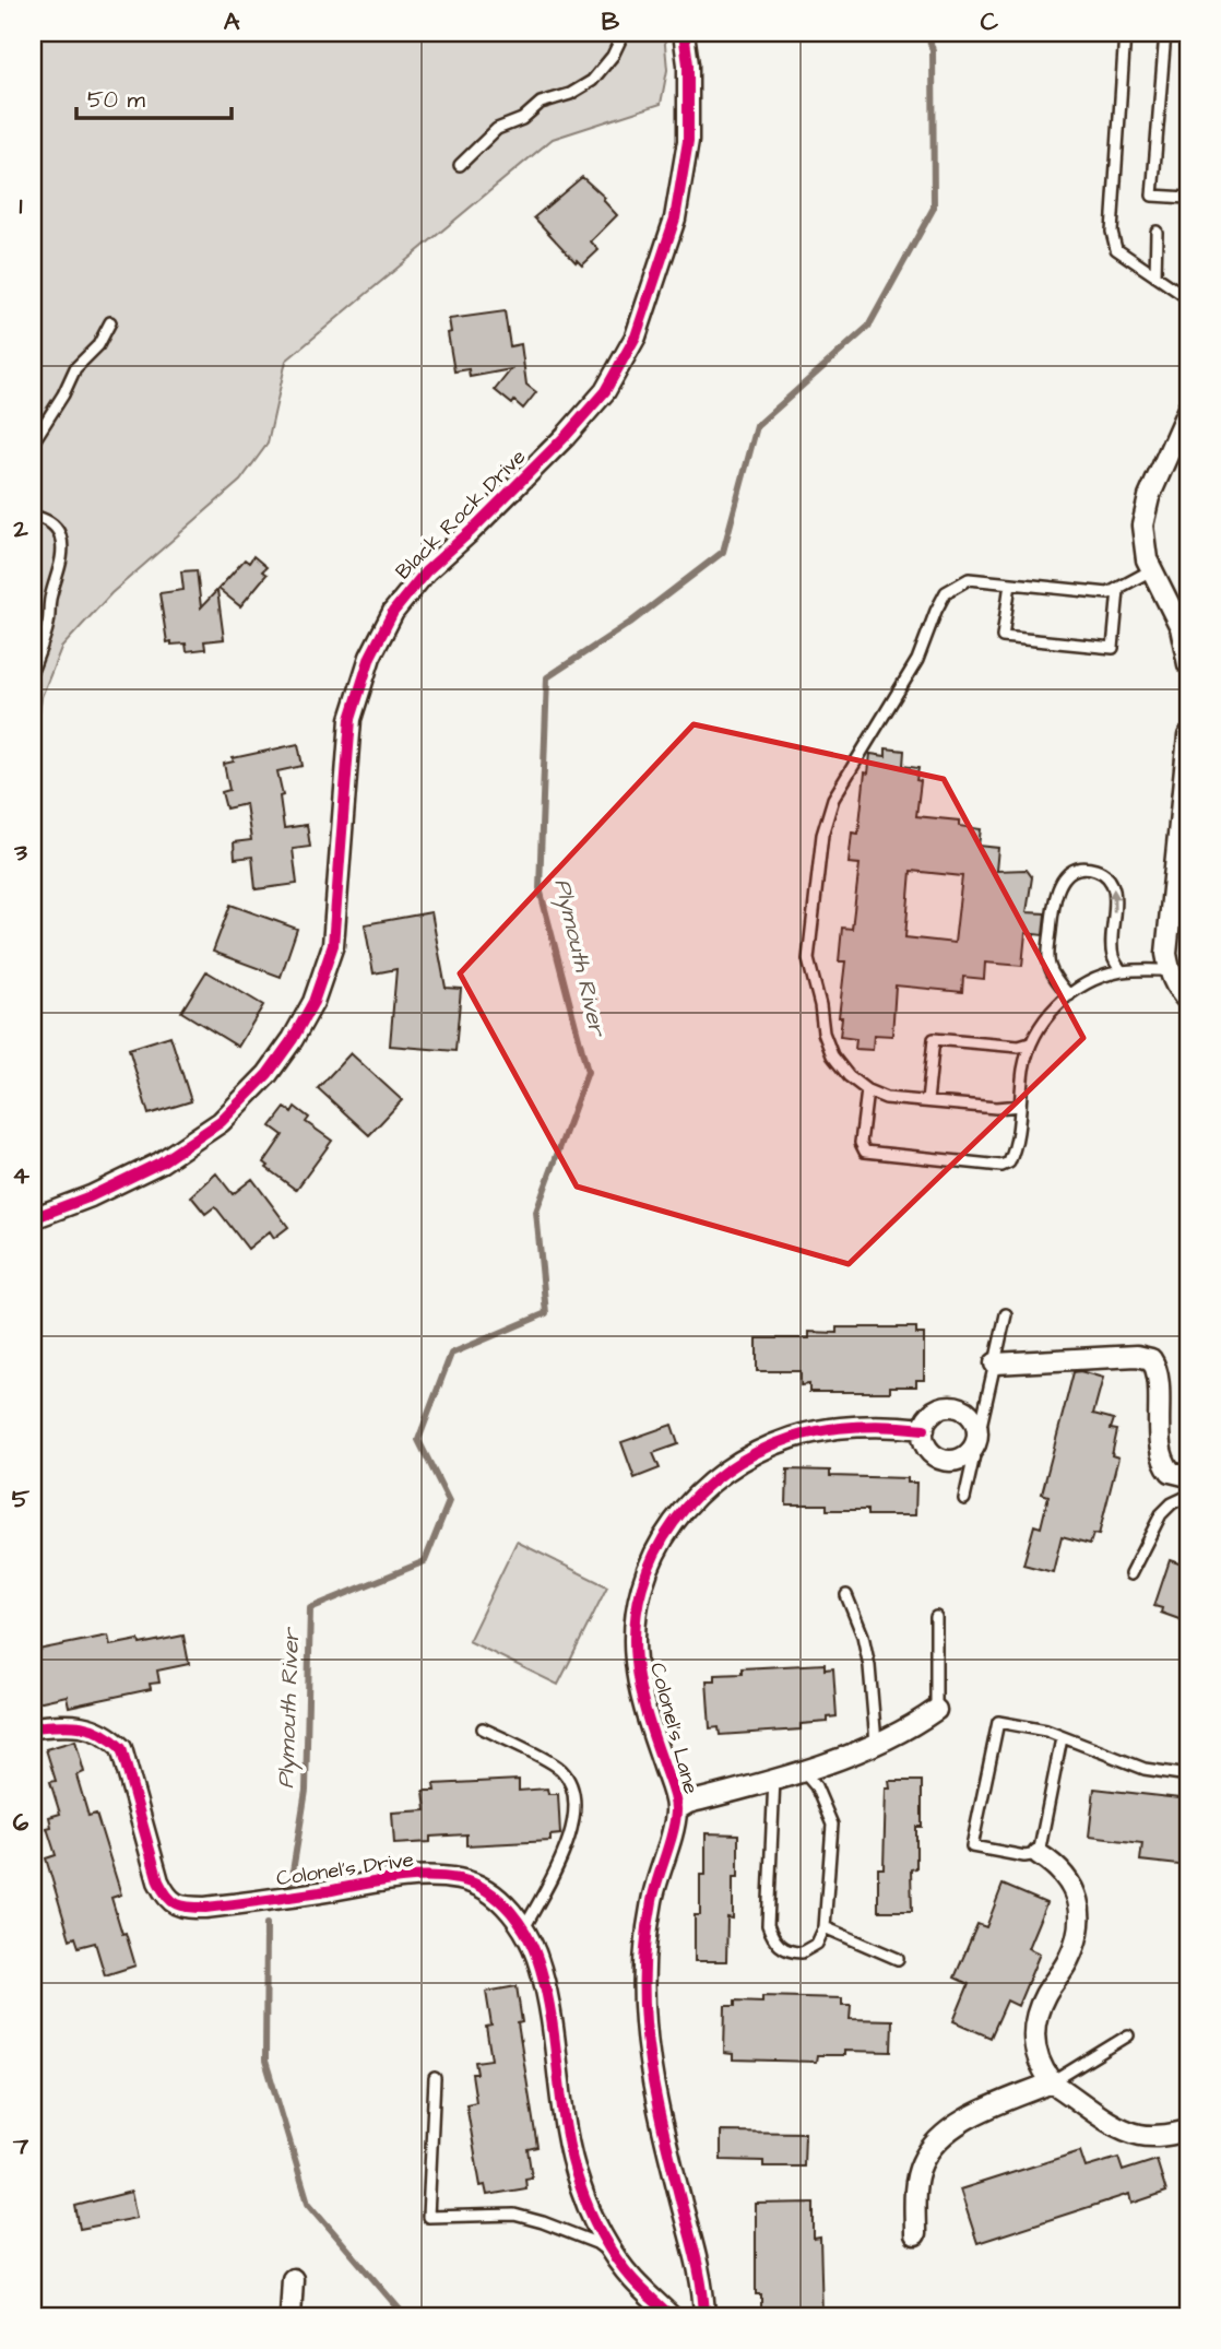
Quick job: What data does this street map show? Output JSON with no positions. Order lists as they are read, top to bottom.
{
  "streets": {
    "street": ["Black Rock Drive", "Colonel's Lane", "Colonel's Drive"]
  },
  "water": ["Plymouth River"],
  "scale_bar": "50 m",
  "grid": {
    "columns": ["A", "B", "C"],
    "rows": [
      "1",
      "2",
      "3",
      "4",
      "5",
      "6",
      "7"
    ]
  }
}
